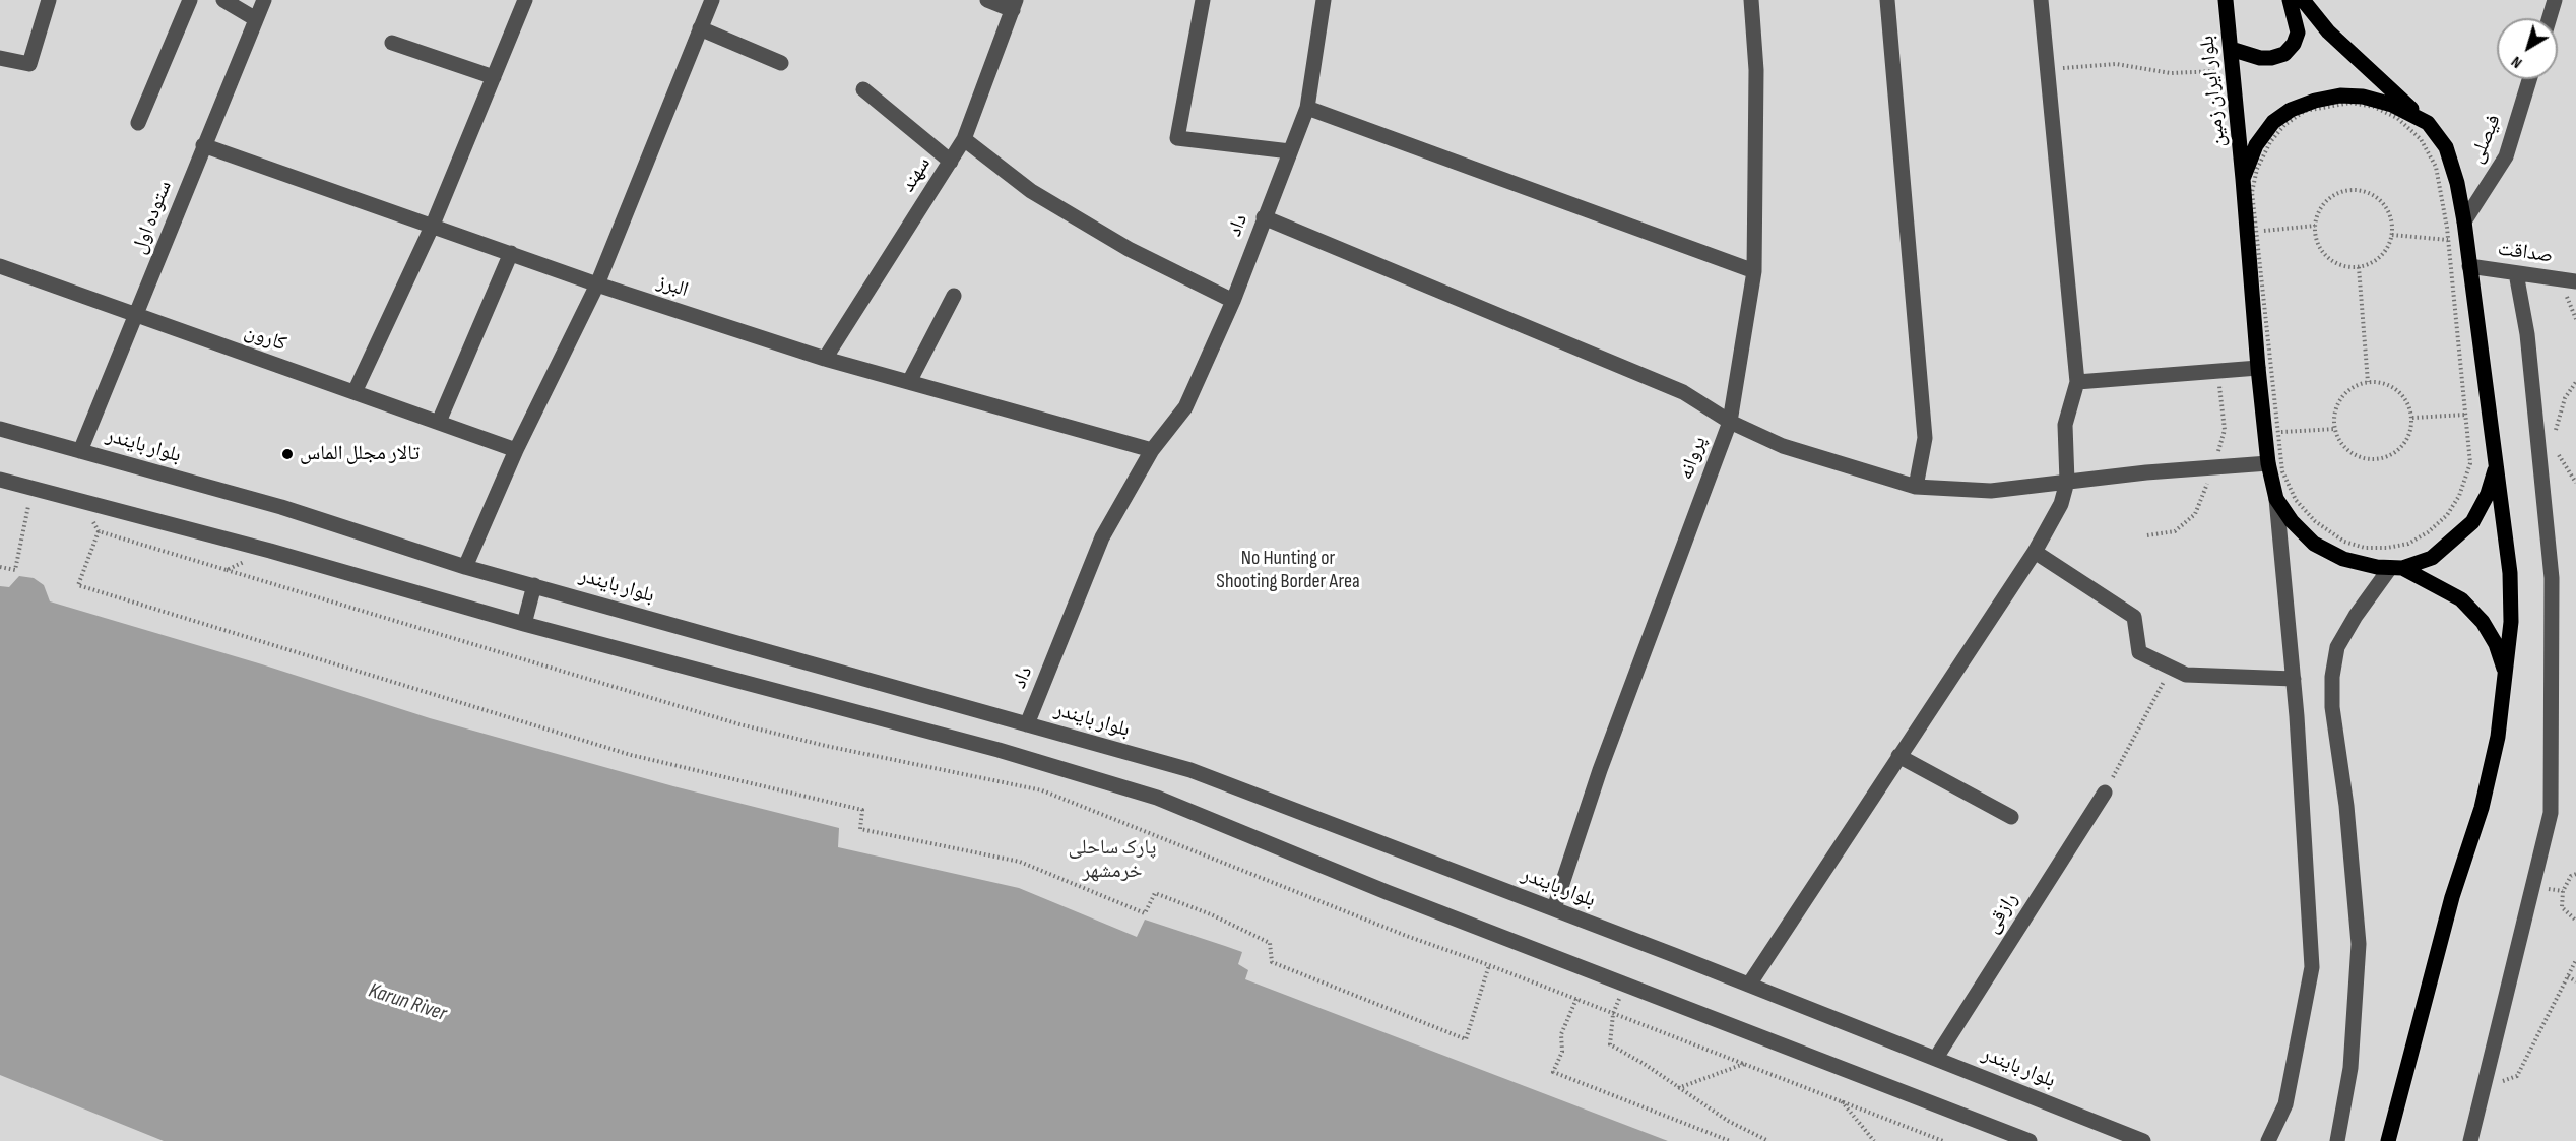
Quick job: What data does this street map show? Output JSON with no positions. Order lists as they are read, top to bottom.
{
  "streets": {
    "main road": ["بلوار ایران زمین"],
    "street": [
      "فیصلی",
      "سهند",
      "ستوده اول",
      "داد",
      "صداقت",
      "البرز",
      "کارون",
      "بلوار بایندر",
      "پروانه",
      "رازقی"
    ]
  },
  "crossings": [
    ["سهند", "البرز"],
    ["ستوده اول", "البرز"],
    ["ستوده اول", "کارون"],
    ["ستوده اول", "بلوار بایندر"],
    ["داد", "البرز"],
    ["داد", "بلوار بایندر"],
    ["بلوار بایندر", "پروانه"],
    ["بلوار بایندر", "رازقی"]
  ],
  "water": ["Karun River"],
  "parks": ["No Hunting or Shooting Border Area", "پارک ساحلی خرمشهر"],
  "places": ["تالار مجلل الماس"],
  "north": "bottom left"
}
